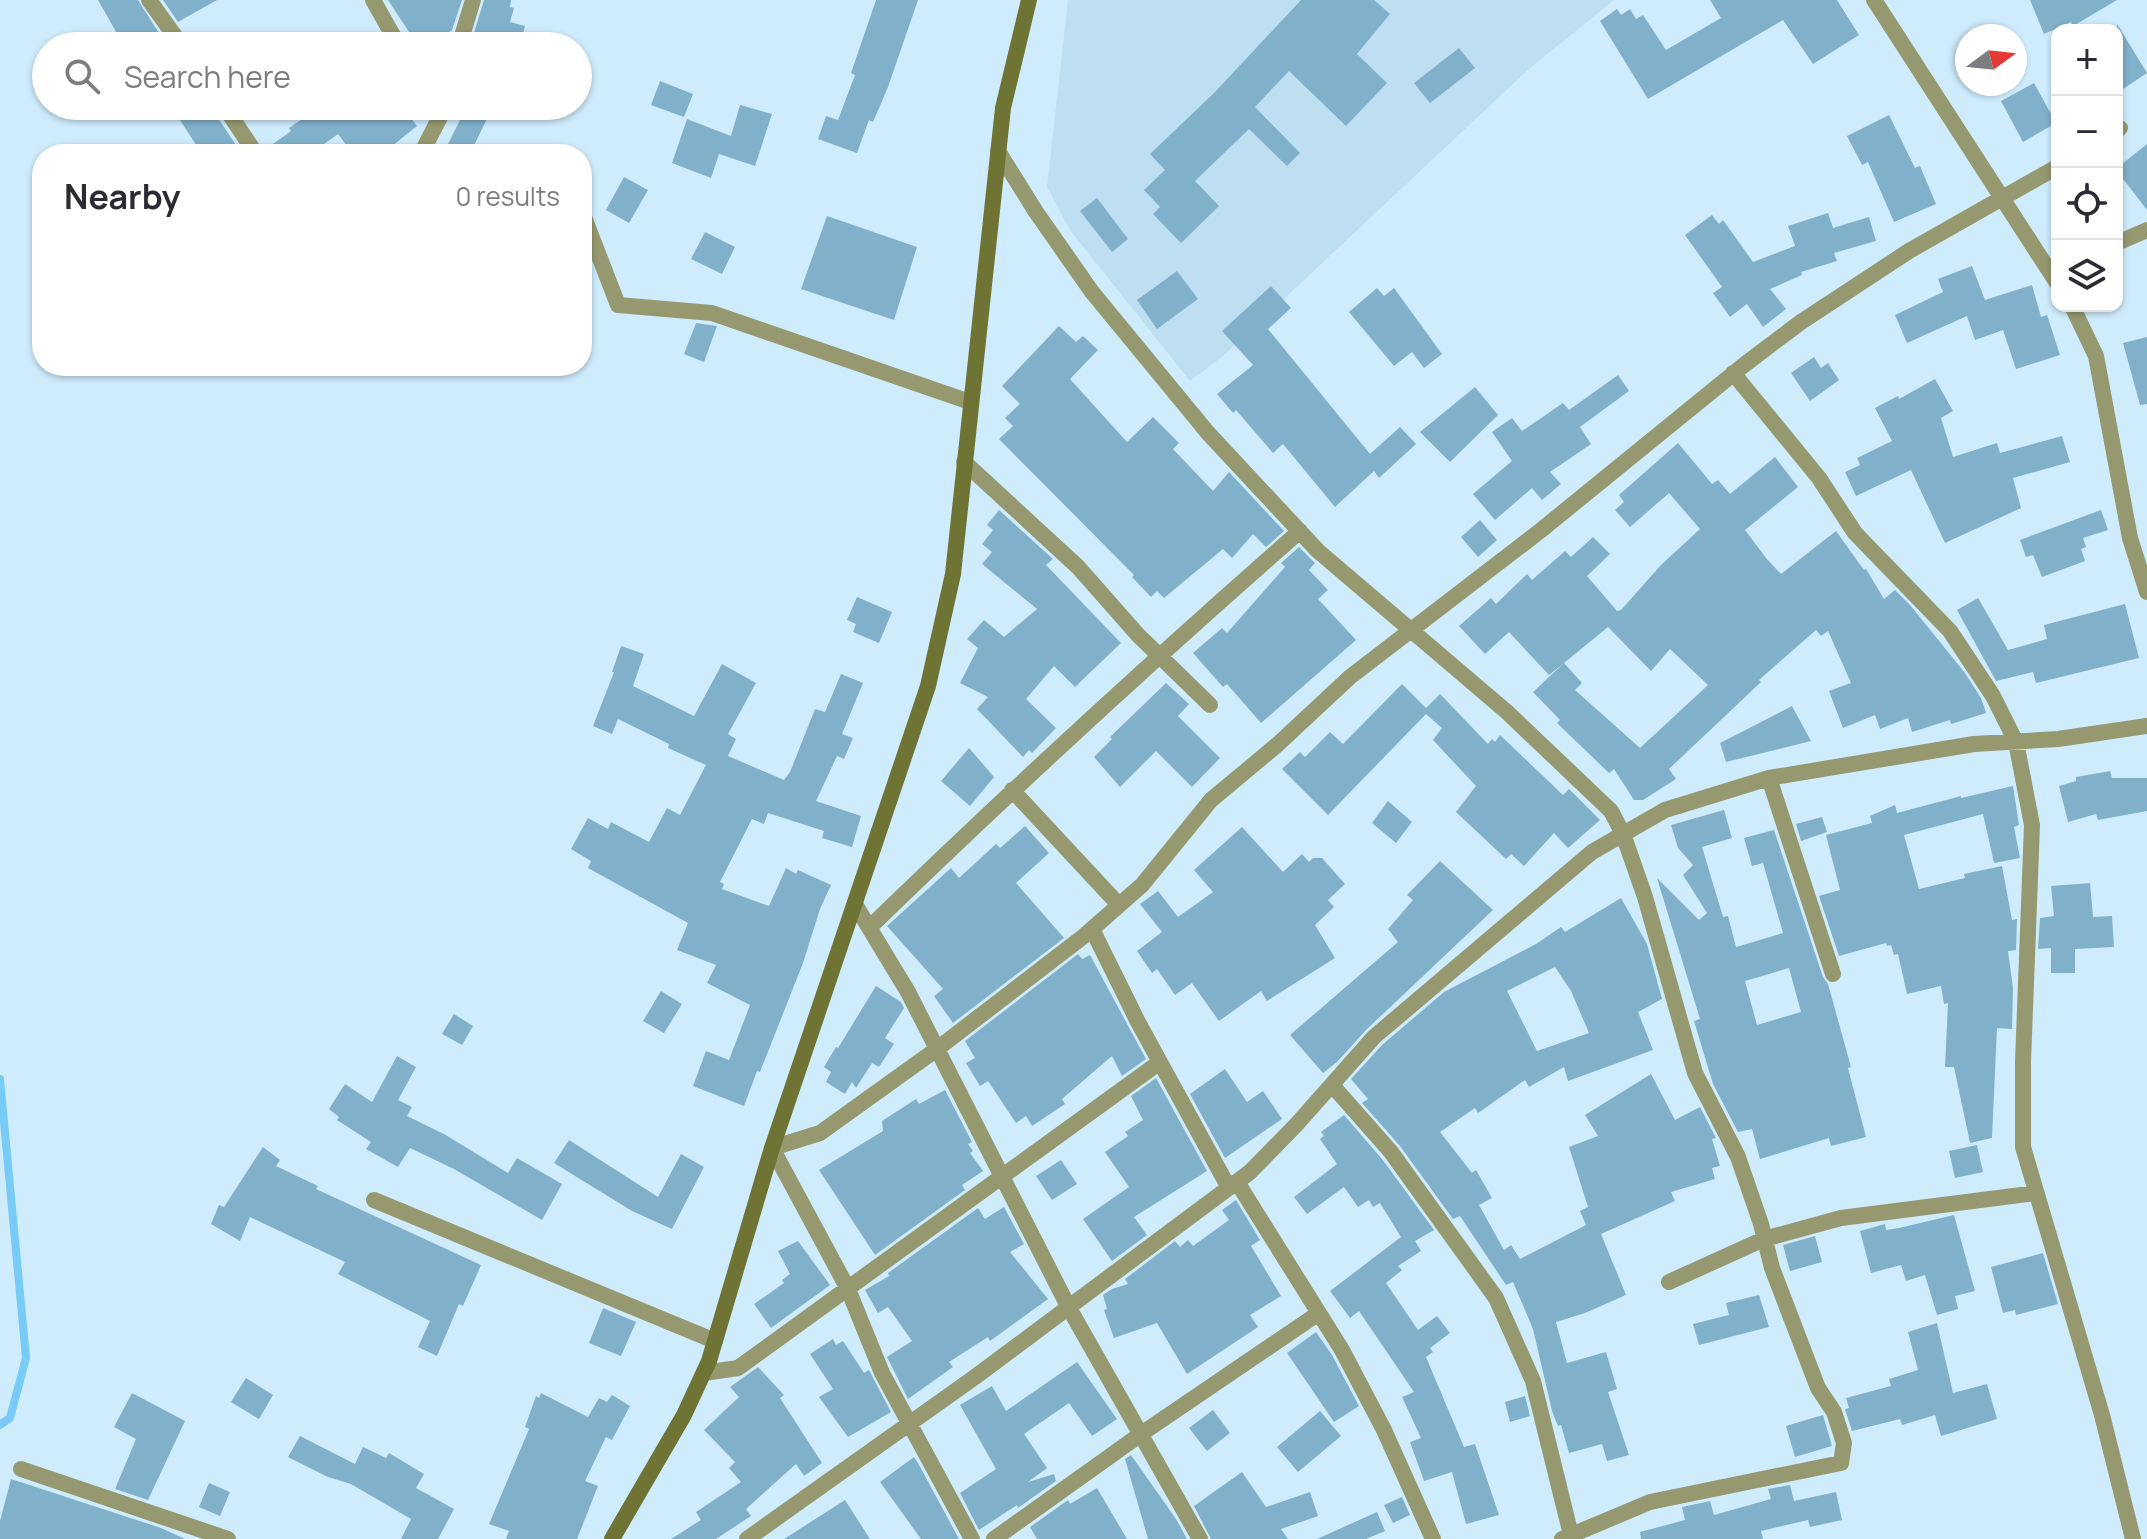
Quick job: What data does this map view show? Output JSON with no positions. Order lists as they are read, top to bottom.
{
  "north": "right",
  "page": {
    "map_buttons": ["+", "−"],
    "search": "Search here",
    "heading": ["Nearby", "0 results"]
  }
}
